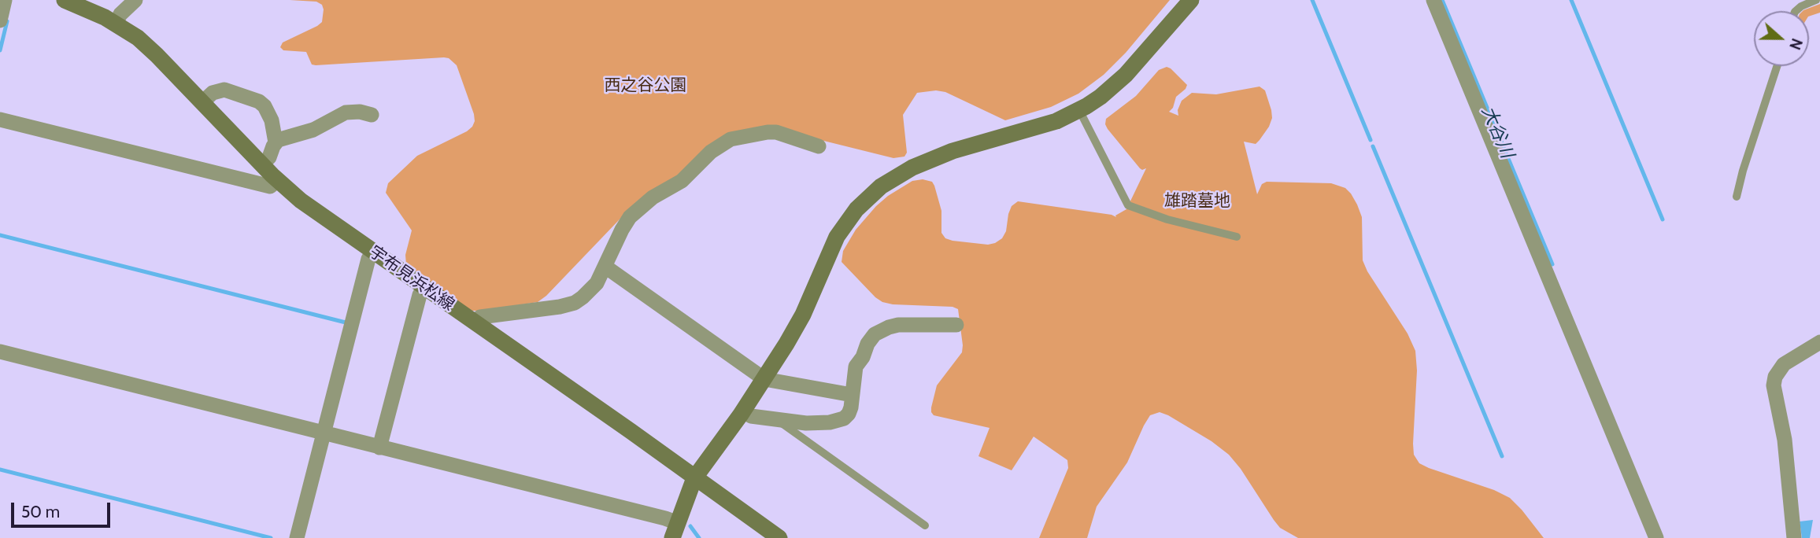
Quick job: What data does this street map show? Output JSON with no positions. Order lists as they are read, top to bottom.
{
  "streets": {
    "main road": ["宇布見浜松線"]
  },
  "water": ["大谷川"],
  "parks": ["西之谷公園", "雄踏墓地"],
  "scale_bar": "50 m",
  "north": "right"
}
